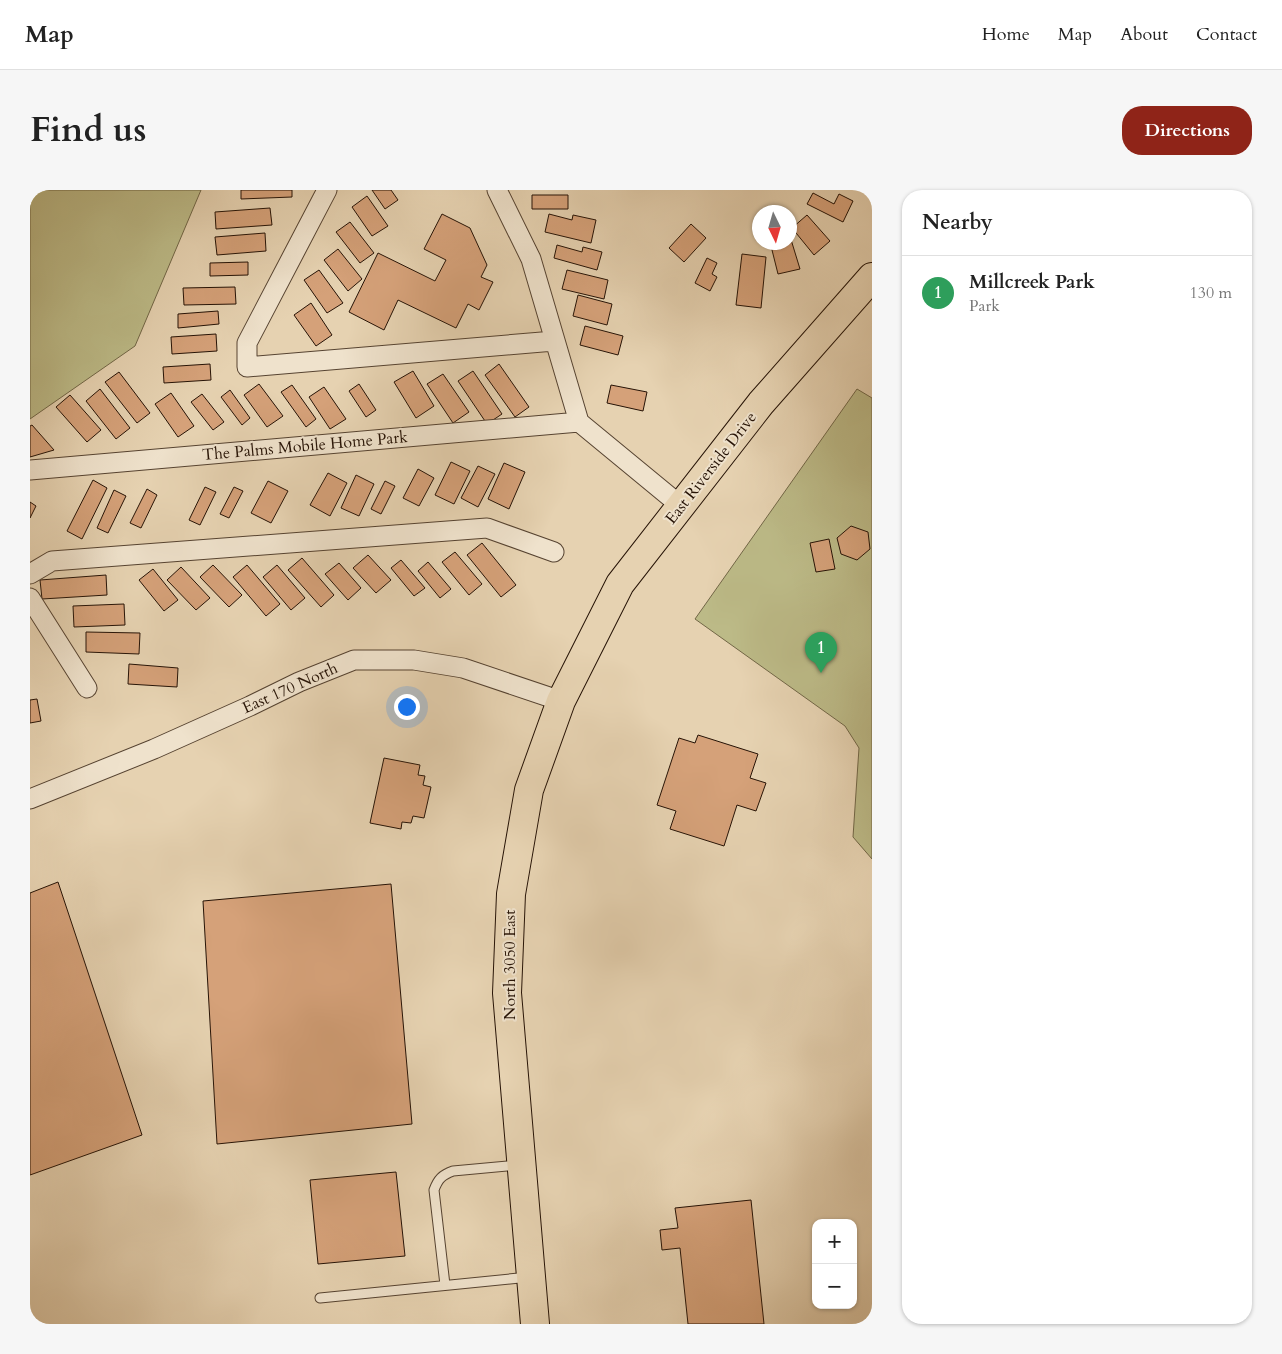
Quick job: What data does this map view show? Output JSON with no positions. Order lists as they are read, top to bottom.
{
  "streets": {
    "main road": ["East Riverside Drive", "North 3050 East"],
    "street": ["The Palms Mobile Home Park", "East 170 North"]
  },
  "crossings": [
    ["East Riverside Drive", "North 3050 East"],
    ["East 170 North", "North 3050 East"]
  ],
  "north": "bottom",
  "page": {
    "header": "Map",
    "nav": [
      "Home",
      "Map",
      "About",
      "Contact"
    ],
    "title": "Find us",
    "buttons": "Directions",
    "heading": "Nearby",
    "list": [
      {
        "mark": "1",
        "name": "Millcreek Park",
        "note": "Park",
        "value": "130 m"
      }
    ],
    "pins": "1",
    "map_buttons": ["+", "−"]
  }
}
